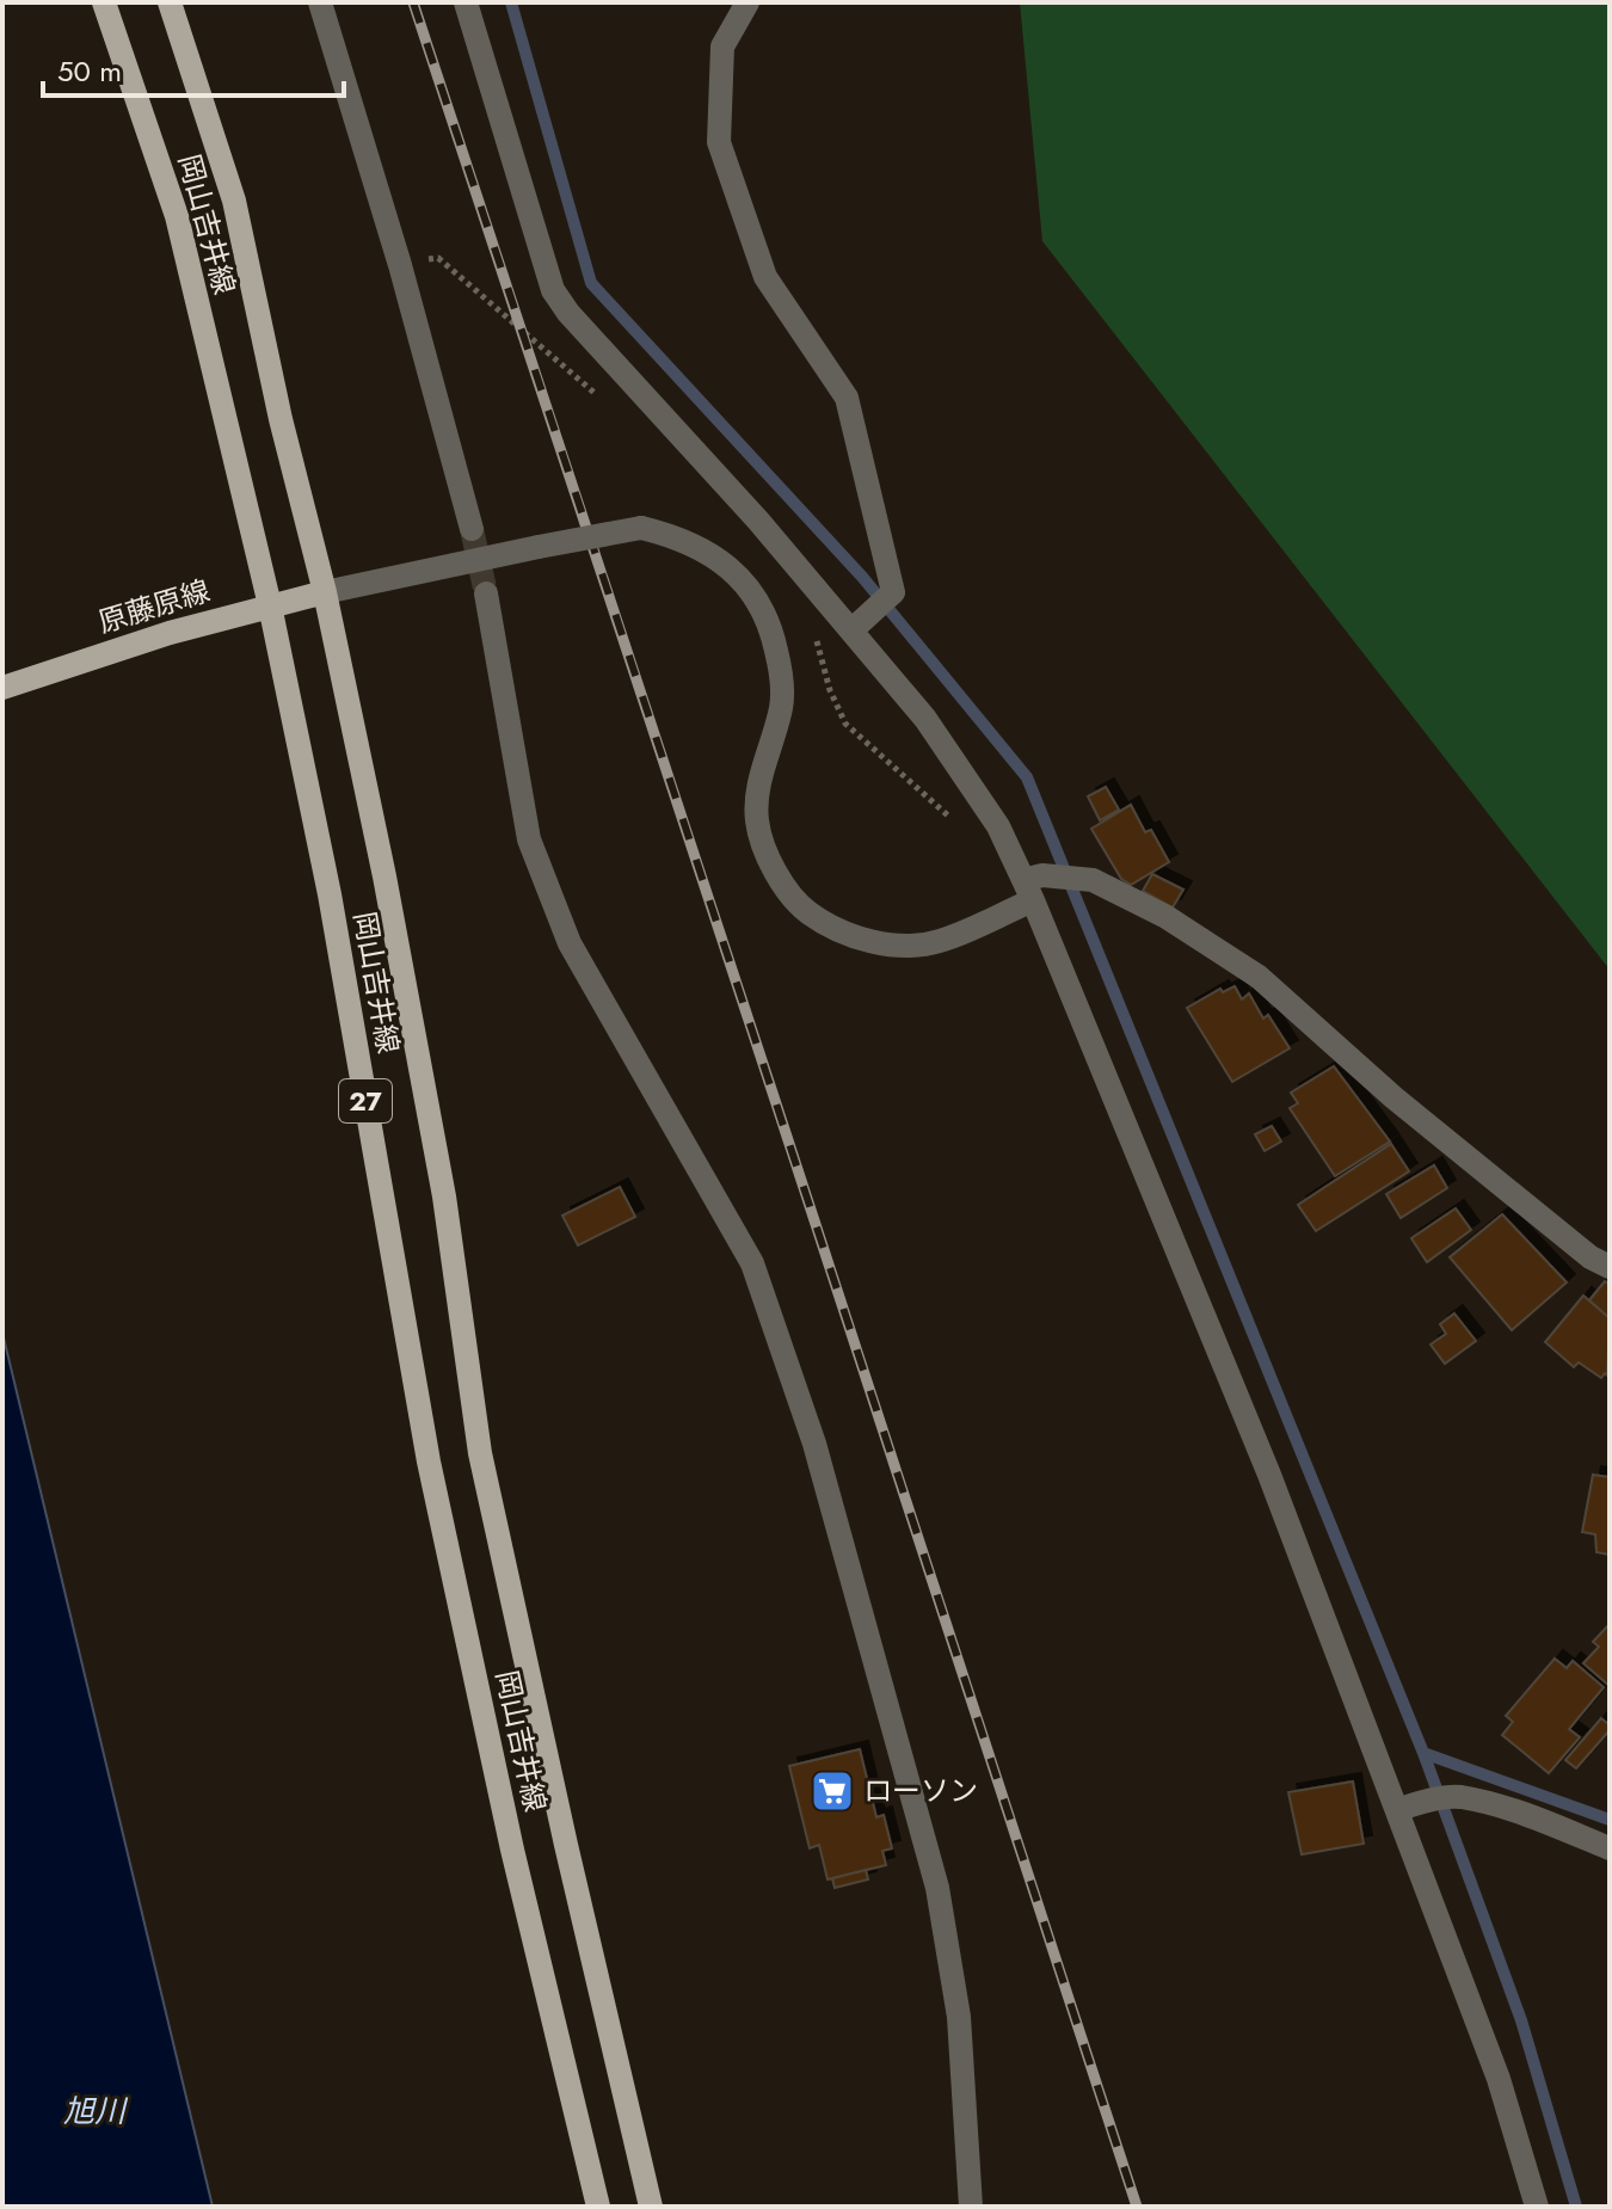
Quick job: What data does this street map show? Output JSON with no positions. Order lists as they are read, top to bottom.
{
  "streets": {
    "main road": ["岡山吉井線", "原藤原線", "27"]
  },
  "crossings": [
    ["岡山吉井線", "原藤原線"]
  ],
  "water": ["旭川"],
  "places": {
    "supermarket": ["ローソン"]
  },
  "scale_bar": "50 m"
}
